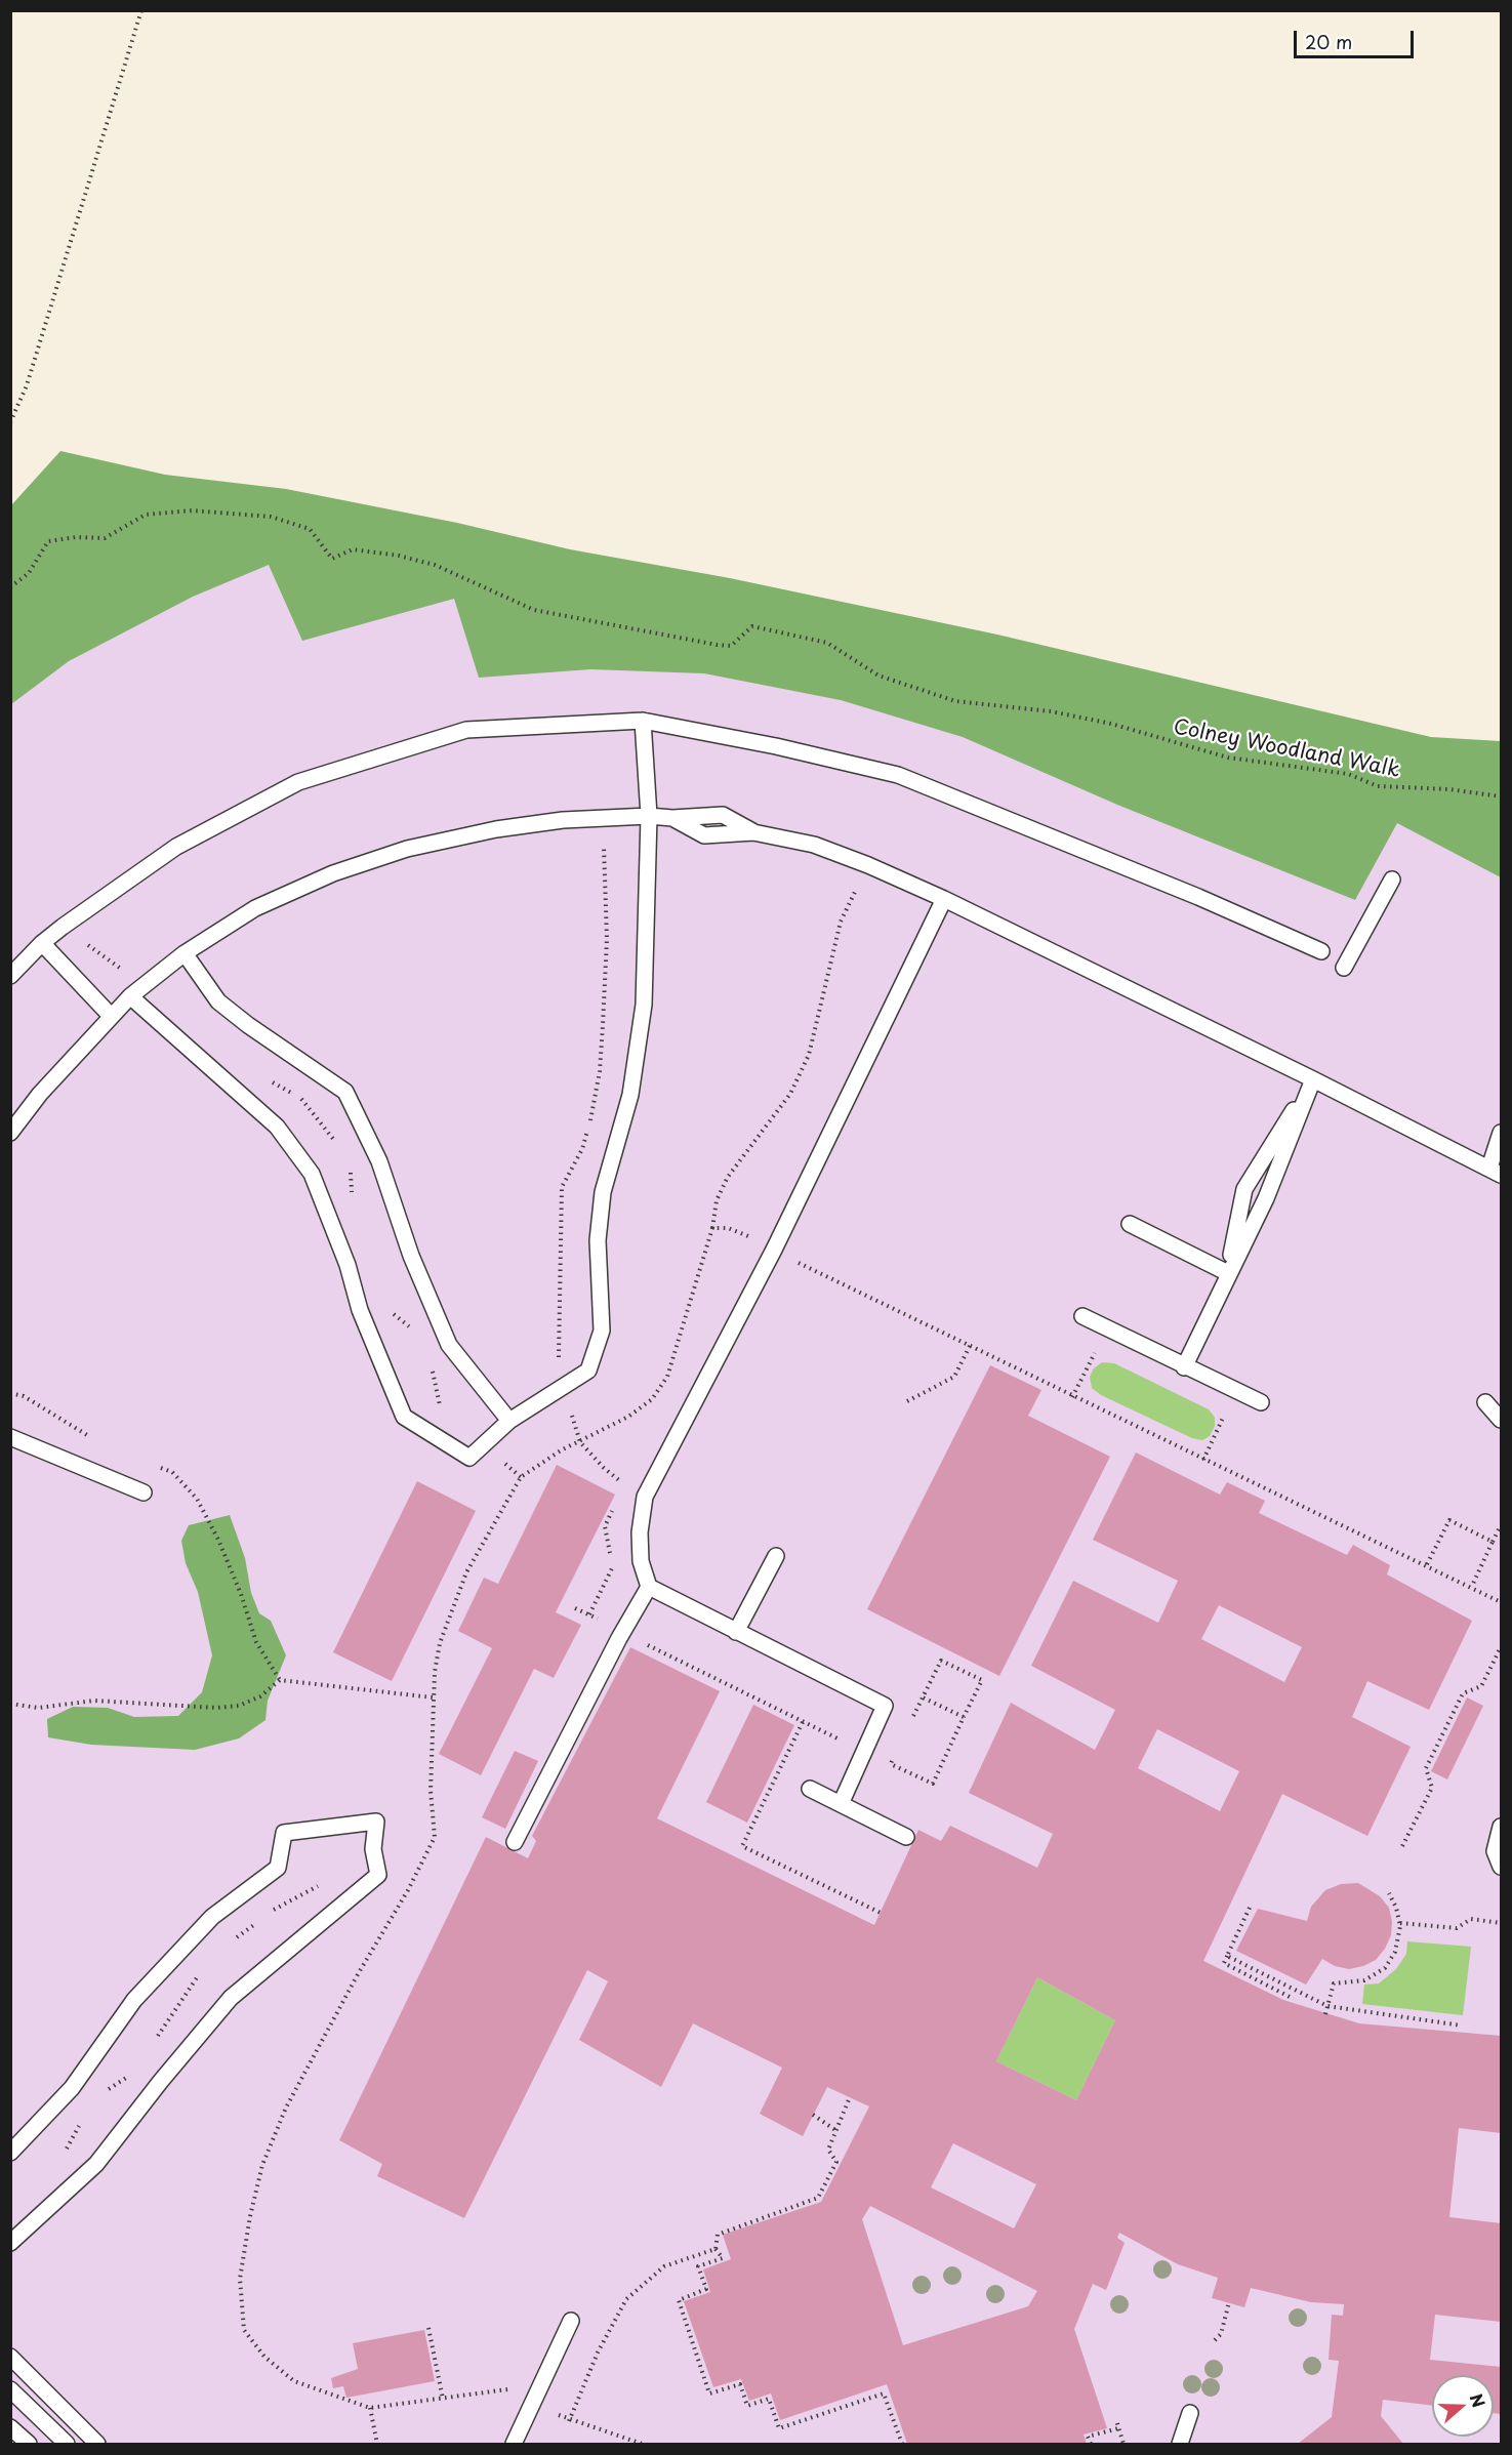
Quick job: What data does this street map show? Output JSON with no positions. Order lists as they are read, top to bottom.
{
  "streets": {
    "path": ["Colney Woodland Walk"]
  },
  "scale_bar": "20 m",
  "north": "right"
}
